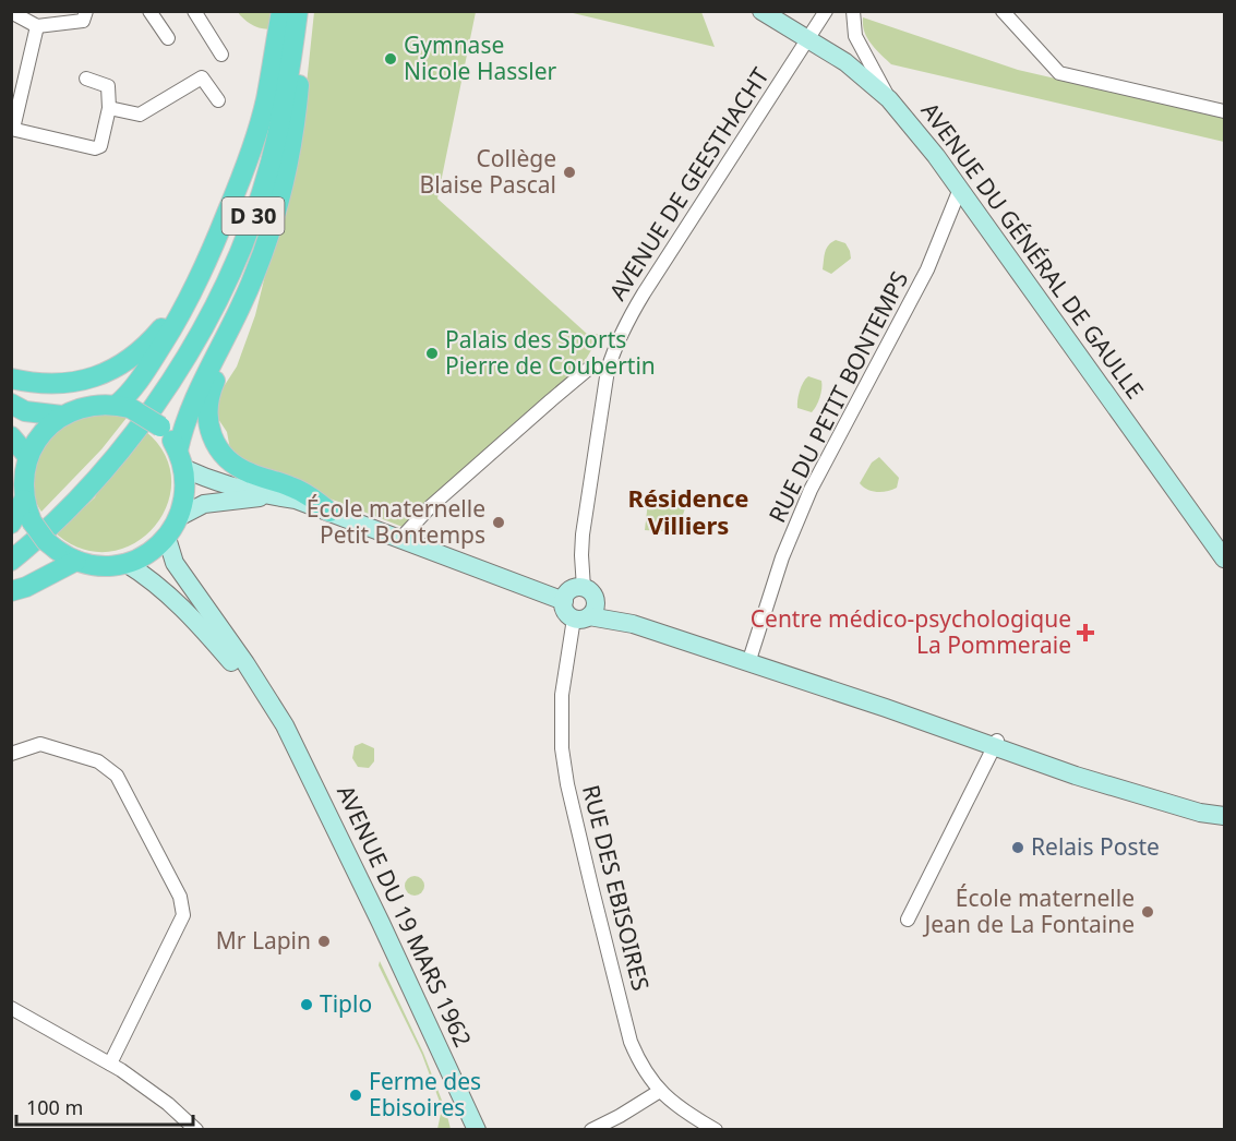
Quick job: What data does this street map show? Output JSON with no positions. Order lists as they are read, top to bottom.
{
  "streets": {
    "main road": ["D 30", "AVENUE DU GÉNÉRAL DE GAULLE", "AVENUE DU 19 MARS 1962"],
    "street": ["AVENUE DE GEESTHACHT", "RUE DU PETIT BONTEMPS", "RUE DES EBISOIRES"]
  },
  "crossings": [
    ["AVENUE DE GEESTHACHT", "AVENUE DU GÉNÉRAL DE GAULLE"],
    ["AVENUE DE GEESTHACHT", "RUE DES EBISOIRES"],
    ["AVENUE DU GÉNÉRAL DE GAULLE", "RUE DU PETIT BONTEMPS"]
  ],
  "districts": ["Résidence Villiers"],
  "places": {
    "other": [
      "Gymnase Nicole Hassler",
      "Collège Blaise Pascal",
      "Palais des Sports Pierre de Coubertin",
      "École maternelle Petit Bontemps",
      "Relais Poste",
      "École maternelle Jean de La Fontaine",
      "Mr Lapin",
      "Tiplo",
      "Ferme des Ebisoires"
    ],
    "health": ["Centre médico-psychologique La Pommeraie"]
  },
  "scale_bar": "100 m"
}
